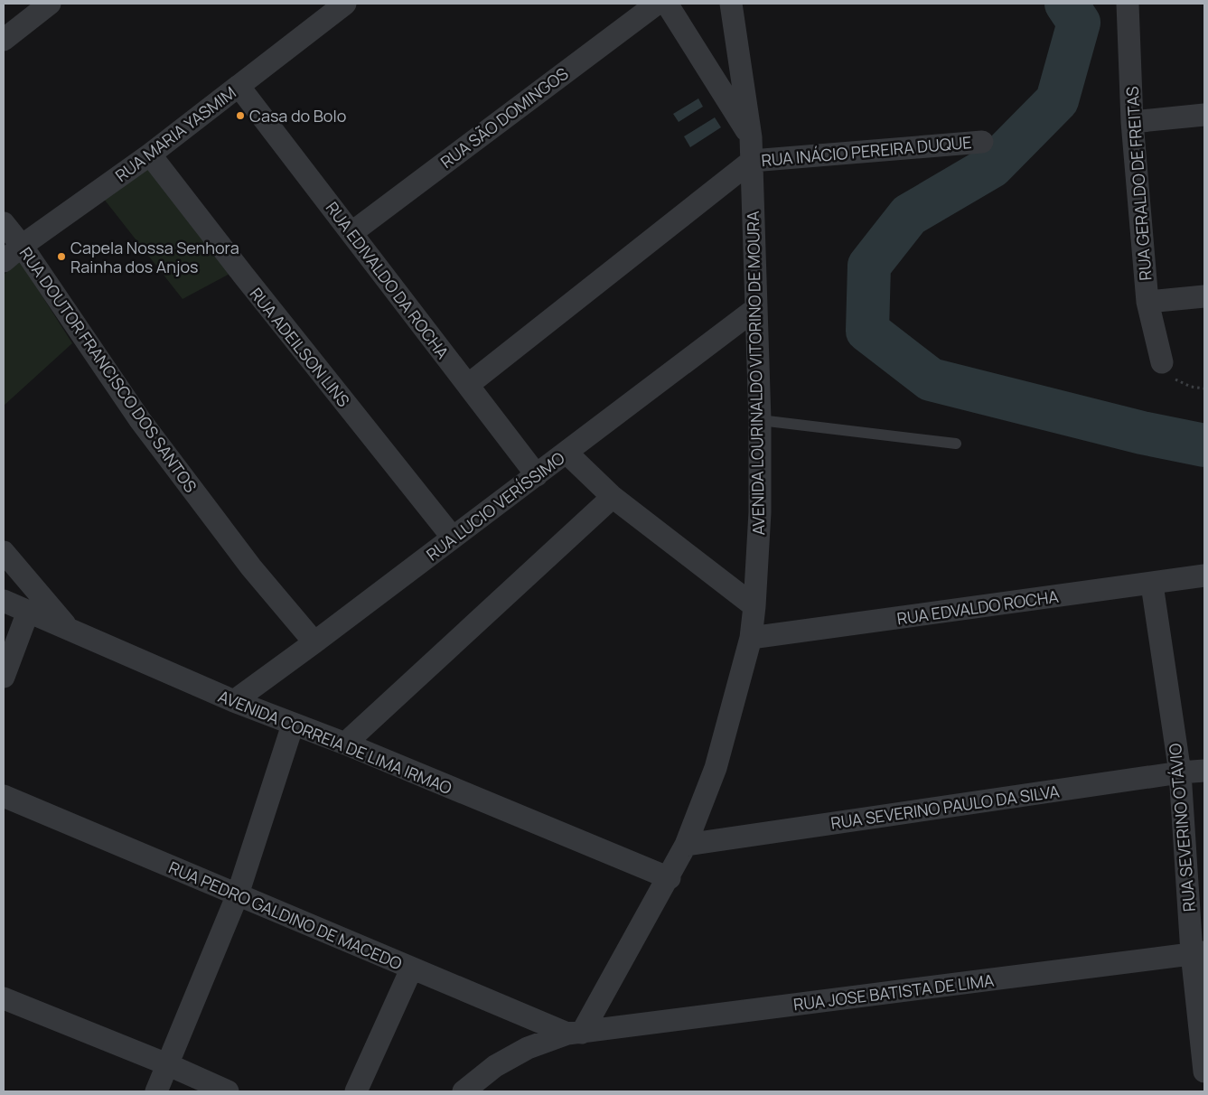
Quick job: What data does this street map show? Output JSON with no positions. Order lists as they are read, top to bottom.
{
  "streets": {
    "street": [
      "RUA SÃO DOMINGOS",
      "RUA MARIA YASMIM",
      "RUA INÁCIO PEREIRA DUQUE",
      "RUA GERALDO DE FREITAS",
      "RUA EDIVALDO DA ROCHA",
      "RUA ADEILSON LINS",
      "RUA DOUTOR FRANCISCO DOS SANTOS",
      "AVENIDA LOURINALDO VITORINO DE MOURA",
      "RUA LUCIO VERÍSSIMO",
      "RUA EDVALDO ROCHA",
      "AVENIDA CORREIA DE LIMA IRMAO",
      "RUA SEVERINO PAULO DA SILVA",
      "RUA SEVERINO OTÁVIO",
      "RUA PEDRO GALDINO DE MACEDO",
      "RUA JOSE BATISTA DE LIMA"
    ]
  },
  "crossings": [
    ["RUA SÃO DOMINGOS", "RUA EDIVALDO DA ROCHA"],
    ["RUA MARIA YASMIM", "RUA EDIVALDO DA ROCHA"],
    ["RUA MARIA YASMIM", "RUA ADEILSON LINS"],
    ["RUA MARIA YASMIM", "RUA DOUTOR FRANCISCO DOS SANTOS"],
    ["RUA INÁCIO PEREIRA DUQUE", "AVENIDA LOURINALDO VITORINO DE MOURA"],
    ["RUA EDIVALDO DA ROCHA", "RUA LUCIO VERÍSSIMO"],
    ["RUA ADEILSON LINS", "RUA LUCIO VERÍSSIMO"],
    ["RUA DOUTOR FRANCISCO DOS SANTOS", "RUA LUCIO VERÍSSIMO"],
    ["AVENIDA LOURINALDO VITORINO DE MOURA", "RUA LUCIO VERÍSSIMO"],
    ["AVENIDA LOURINALDO VITORINO DE MOURA", "RUA EDVALDO ROCHA"],
    ["AVENIDA LOURINALDO VITORINO DE MOURA", "AVENIDA CORREIA DE LIMA IRMAO"],
    ["AVENIDA LOURINALDO VITORINO DE MOURA", "RUA SEVERINO PAULO DA SILVA"],
    ["AVENIDA LOURINALDO VITORINO DE MOURA", "RUA PEDRO GALDINO DE MACEDO"],
    ["AVENIDA LOURINALDO VITORINO DE MOURA", "RUA JOSE BATISTA DE LIMA"],
    ["RUA LUCIO VERÍSSIMO", "AVENIDA CORREIA DE LIMA IRMAO"],
    ["RUA EDVALDO ROCHA", "RUA SEVERINO OTÁVIO"],
    ["RUA SEVERINO PAULO DA SILVA", "RUA SEVERINO OTÁVIO"],
    ["RUA SEVERINO OTÁVIO", "RUA JOSE BATISTA DE LIMA"],
    ["RUA PEDRO GALDINO DE MACEDO", "RUA JOSE BATISTA DE LIMA"]
  ],
  "places": ["Casa do Bolo", "Capela Nossa Senhora Rainha dos Anjos"]
}
